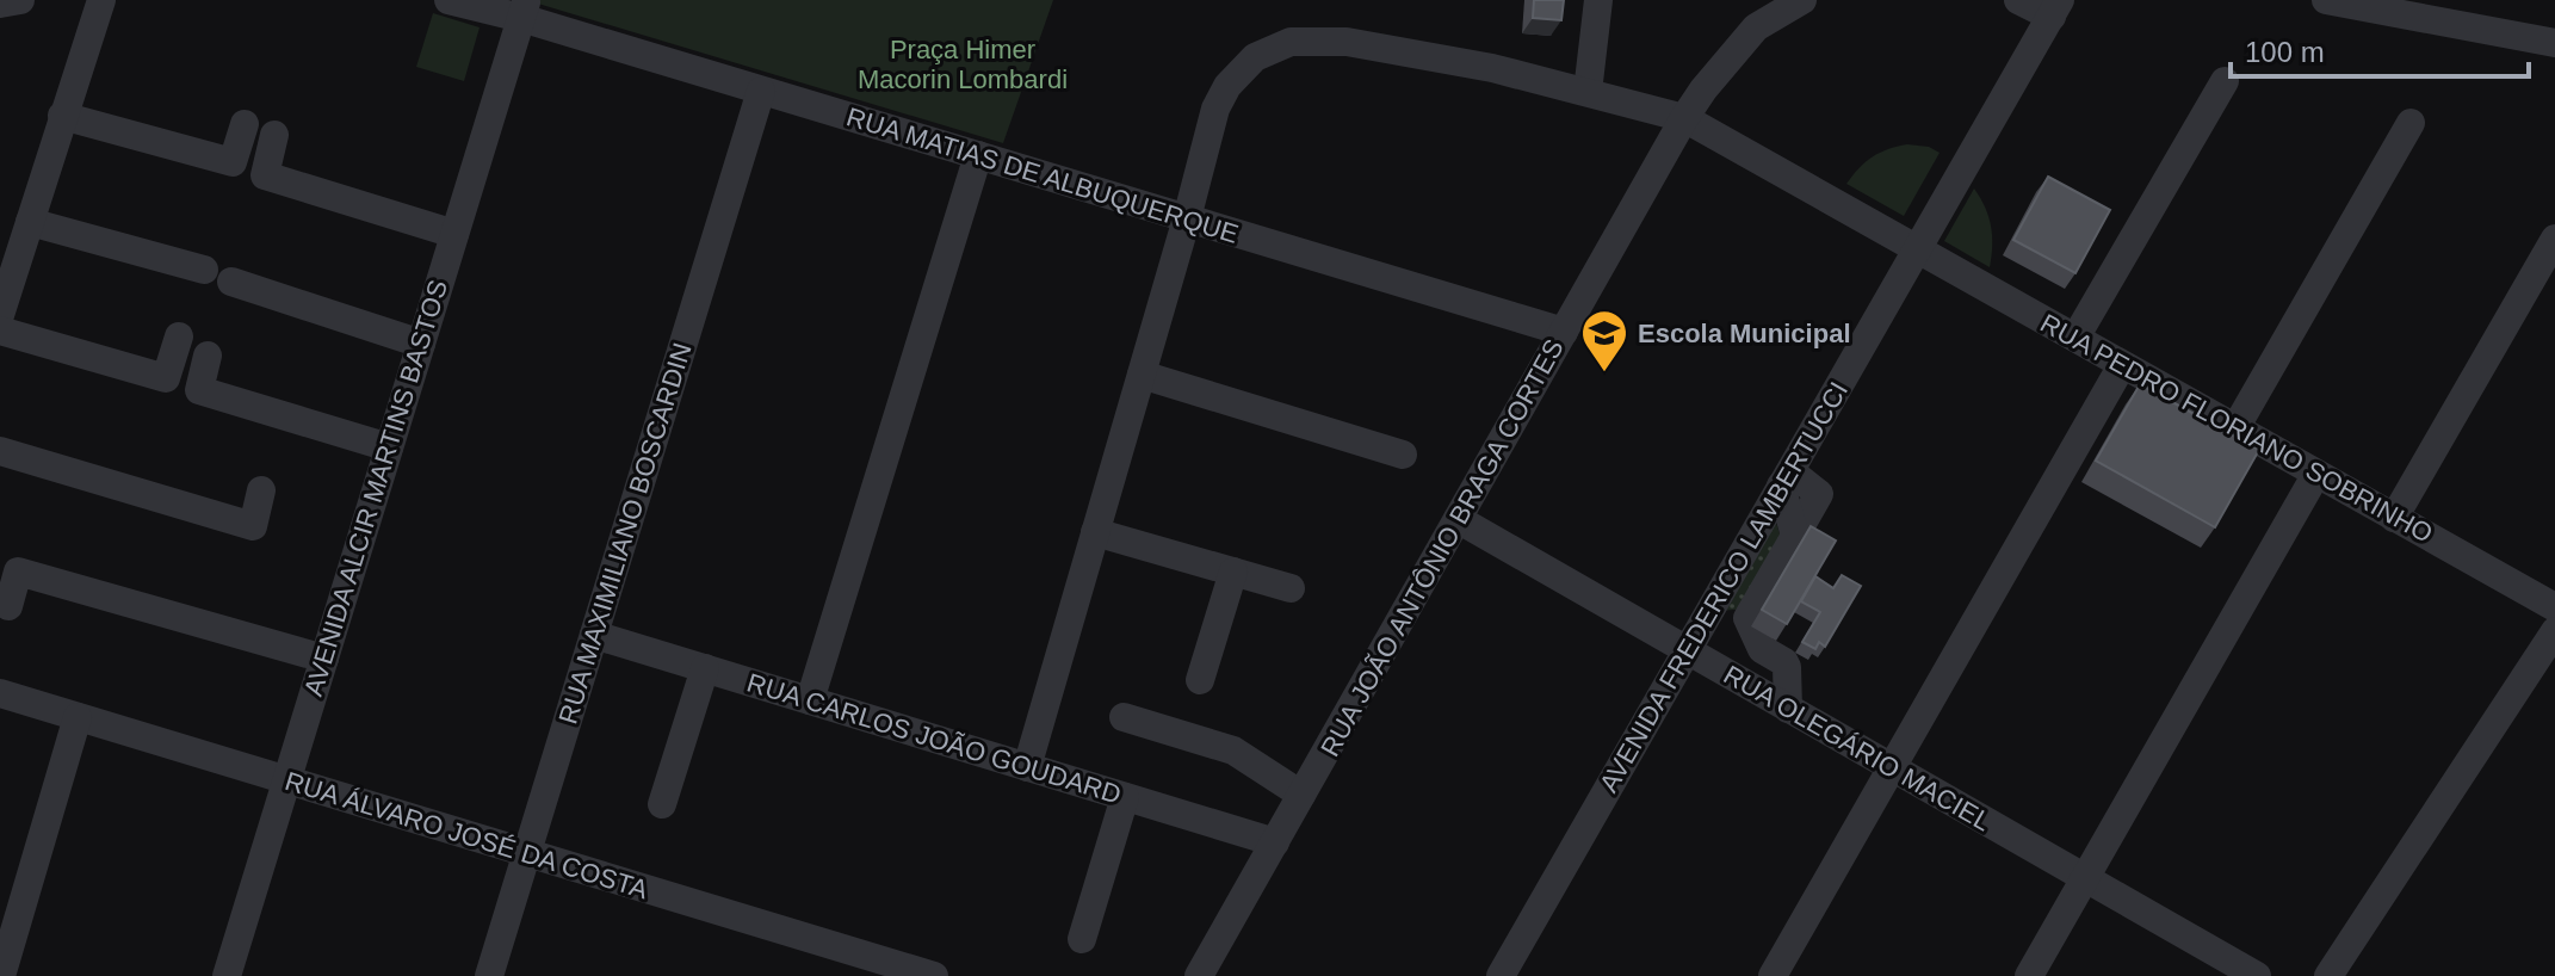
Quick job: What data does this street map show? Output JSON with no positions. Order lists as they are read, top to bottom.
{
  "streets": {
    "street": [
      "RUA MATIAS DE ALBUQUERQUE",
      "RUA PEDRO FLORIANO SOBRINHO",
      "AVENIDA ALCIR MARTINS BASTOS",
      "RUA MAXIMILIANO BOSCARDIN",
      "RUA JOÃO ANTÔNIO BRAGA CORTES",
      "AVENIDA FREDERICO LAMBERTUCCI",
      "RUA CARLOS JOÃO GOUDARD",
      "RUA OLEGÁRIO MACIEL",
      "RUA ÁLVARO JOSÉ DA COSTA"
    ]
  },
  "crossings": [
    ["RUA MATIAS DE ALBUQUERQUE", "RUA PEDRO FLORIANO SOBRINHO"],
    ["RUA MATIAS DE ALBUQUERQUE", "AVENIDA ALCIR MARTINS BASTOS"],
    ["RUA MATIAS DE ALBUQUERQUE", "RUA MAXIMILIANO BOSCARDIN"],
    ["RUA MATIAS DE ALBUQUERQUE", "RUA JOÃO ANTÔNIO BRAGA CORTES"],
    ["RUA PEDRO FLORIANO SOBRINHO", "RUA JOÃO ANTÔNIO BRAGA CORTES"],
    ["RUA PEDRO FLORIANO SOBRINHO", "AVENIDA FREDERICO LAMBERTUCCI"],
    ["RUA PEDRO FLORIANO SOBRINHO", "RUA CARLOS JOÃO GOUDARD"],
    ["AVENIDA ALCIR MARTINS BASTOS", "RUA ÁLVARO JOSÉ DA COSTA"],
    ["RUA MAXIMILIANO BOSCARDIN", "RUA CARLOS JOÃO GOUDARD"],
    ["RUA MAXIMILIANO BOSCARDIN", "RUA ÁLVARO JOSÉ DA COSTA"],
    ["RUA JOÃO ANTÔNIO BRAGA CORTES", "RUA CARLOS JOÃO GOUDARD"],
    ["RUA JOÃO ANTÔNIO BRAGA CORTES", "RUA OLEGÁRIO MACIEL"],
    ["AVENIDA FREDERICO LAMBERTUCCI", "RUA OLEGÁRIO MACIEL"]
  ],
  "parks": ["Praça Himer Macorin Lombardi"],
  "places": {
    "school or university": ["Escola Municipal"]
  },
  "scale_bar": "100 m"
}
